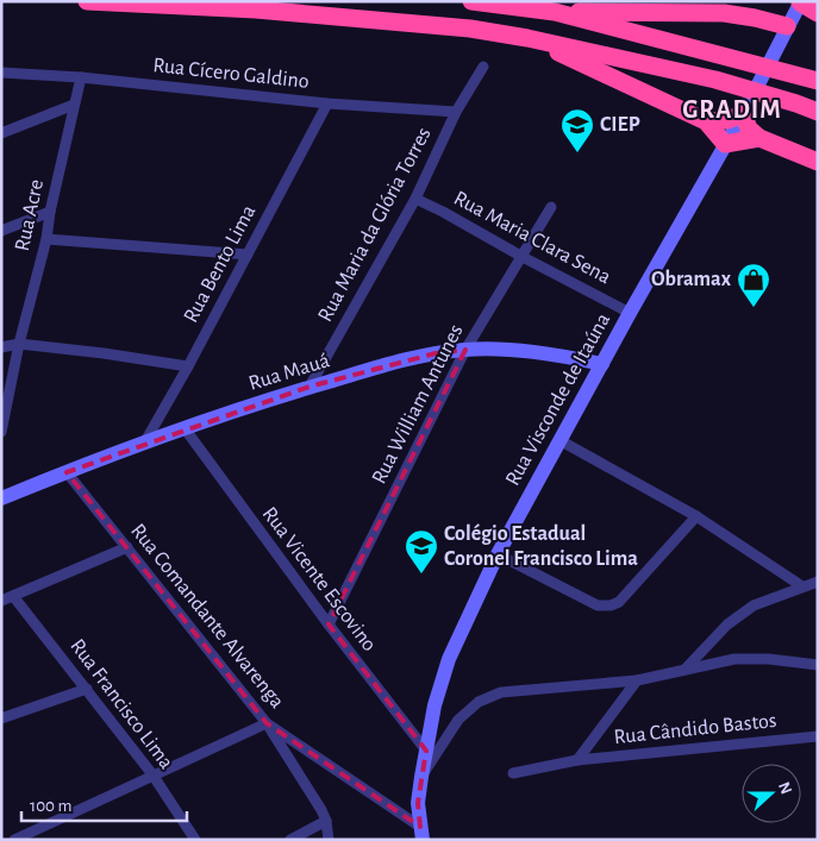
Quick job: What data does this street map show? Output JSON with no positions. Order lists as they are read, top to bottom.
{
  "streets": {
    "main road": ["Rua Mauá", "Rua Visconde de Itaúna"],
    "street": [
      "Rua Cícero Galdino",
      "Rua Acre",
      "Rua Maria da Glória Torres",
      "Rua Maria Clara Sena",
      "Rua Bento Lima",
      "Rua William Antunes",
      "Rua Vicente Escovino",
      "Rua Comandante Alvarenga",
      "Rua Francisco Lima",
      "Rua Cândido Bastos"
    ]
  },
  "crossings": [
    ["Rua Cícero Galdino", "Rua Acre"],
    ["Rua Cícero Galdino", "Rua Maria da Glória Torres"],
    ["Rua Cícero Galdino", "Rua Bento Lima"],
    ["Rua Maria da Glória Torres", "Rua Maria Clara Sena"],
    ["Rua Maria da Glória Torres", "Rua Mauá"],
    ["Rua Maria Clara Sena", "Rua Visconde de Itaúna"],
    ["Rua Maria Clara Sena", "Rua William Antunes"],
    ["Rua Bento Lima", "Rua Mauá"],
    ["Rua Mauá", "Rua Visconde de Itaúna"],
    ["Rua Mauá", "Rua William Antunes"],
    ["Rua Mauá", "Rua Vicente Escovino"],
    ["Rua Mauá", "Rua Comandante Alvarenga"],
    ["Rua Visconde de Itaúna", "Rua Vicente Escovino"],
    ["Rua Visconde de Itaúna", "Rua Comandante Alvarenga"],
    ["Rua William Antunes", "Rua Vicente Escovino"]
  ],
  "districts": ["GRADIM"],
  "places": {
    "school or university": ["CIEP", "Colégio Estadual Coronel Francisco Lima"],
    "shop": ["Obramax"]
  },
  "scale_bar": "100 m",
  "north": "right"
}
